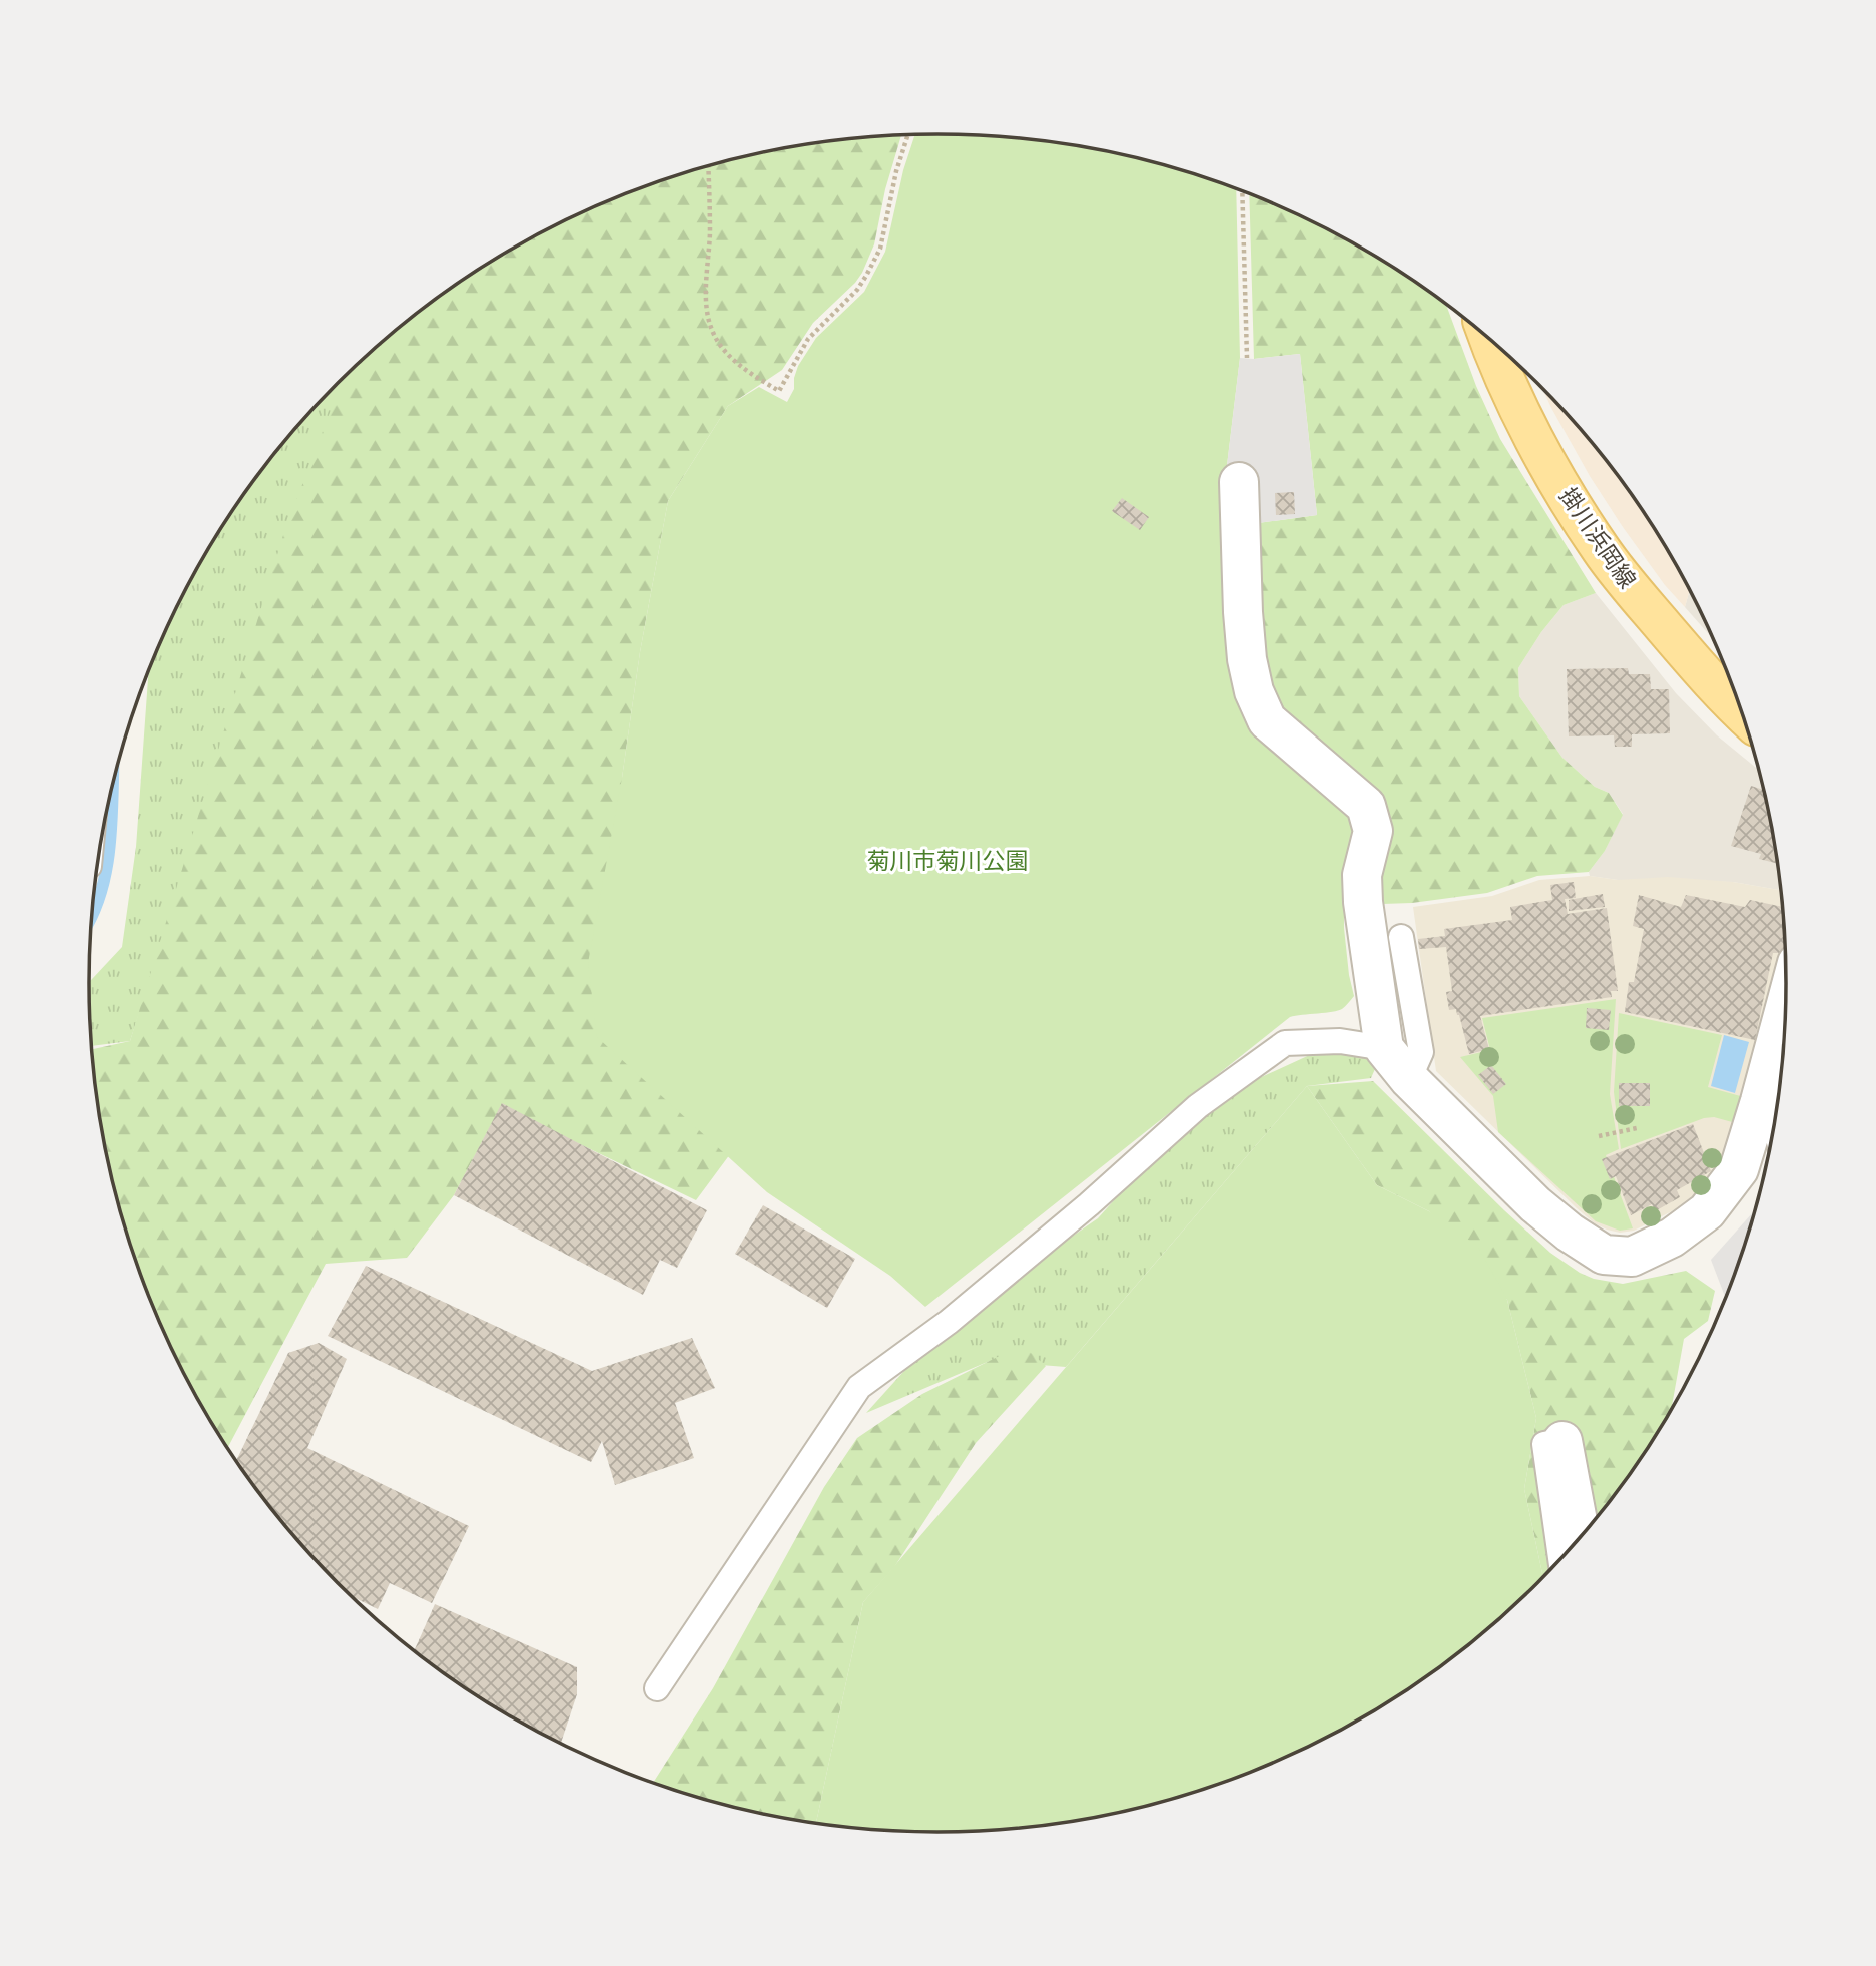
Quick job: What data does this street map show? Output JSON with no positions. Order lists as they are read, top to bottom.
{
  "streets": {
    "main road": ["掛川浜岡線"]
  },
  "parks": ["菊川市菊川公園"]
}
